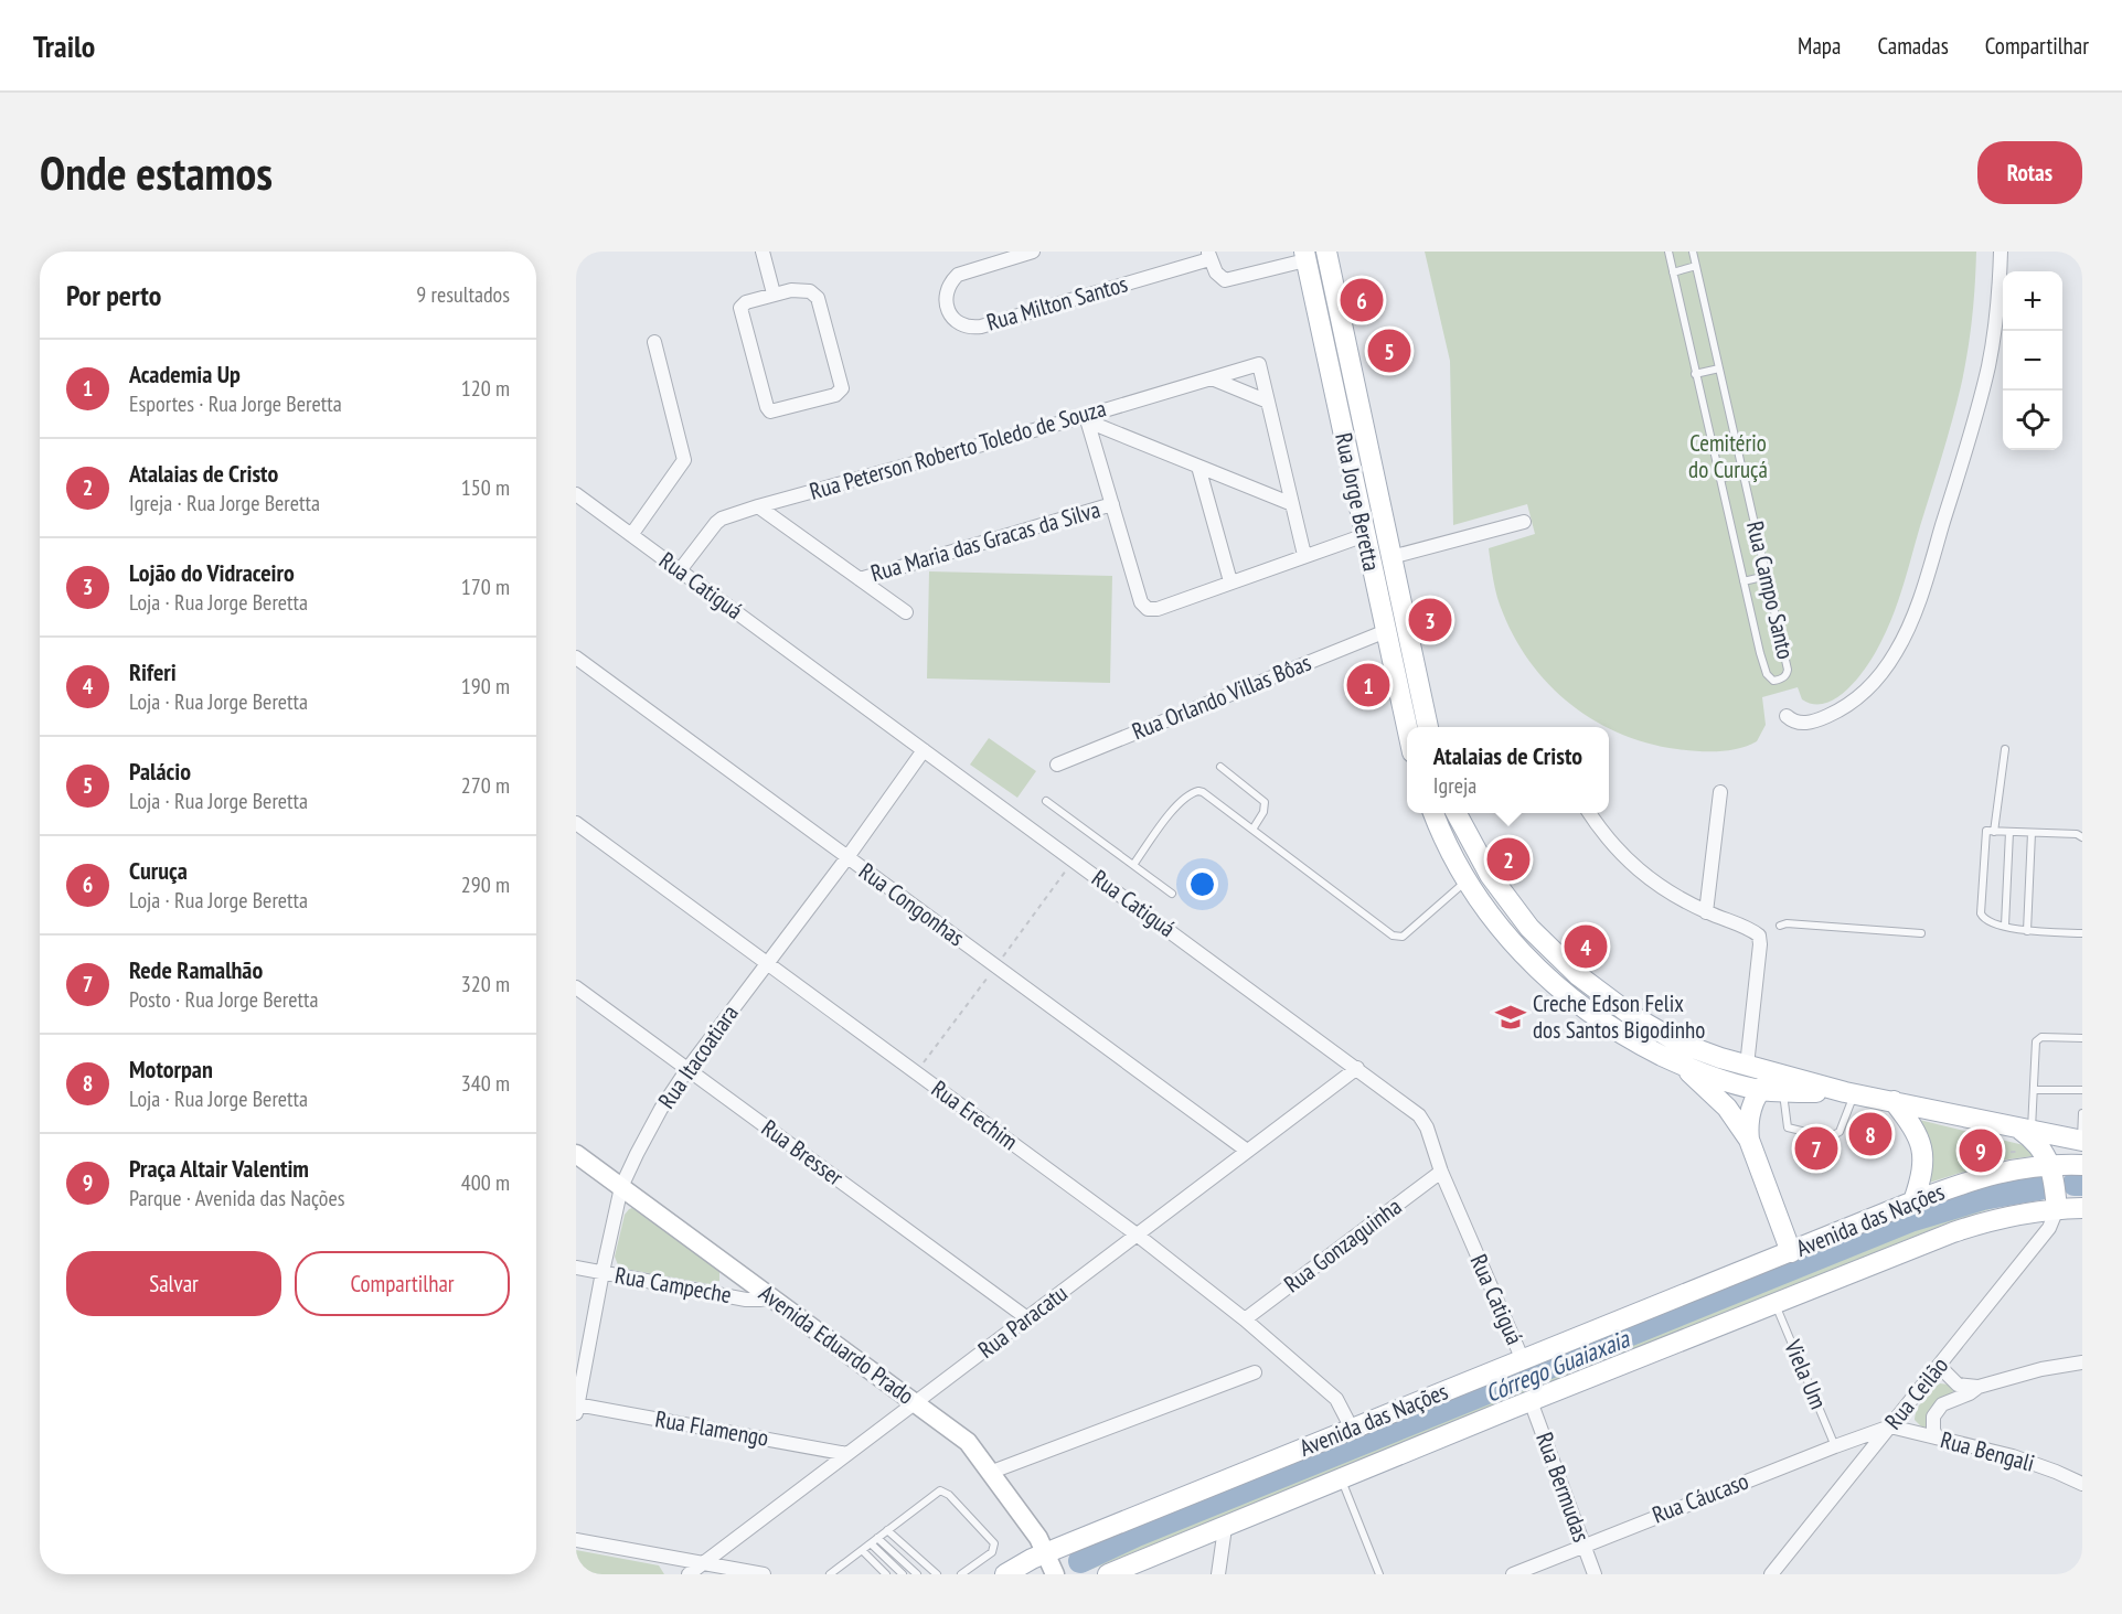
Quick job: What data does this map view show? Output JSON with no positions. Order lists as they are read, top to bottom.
{
  "streets": {
    "main road": ["Rua Jorge Beretta", "Avenida das Nações"],
    "street": [
      "Rua Milton Santos",
      "Rua Peterson Roberto Toledo de Souza",
      "Rua Maria das Gracas da Silva",
      "Rua Catiguá",
      "Rua Orlando Villas Bôas",
      "Rua Congonhas",
      "Rua Itacoatiara",
      "Rua Erechim",
      "Rua Bresser",
      "Rua Gonzaguinha",
      "Rua Campeche",
      "Rua Paracatu",
      "Avenida Eduardo Prado",
      "Rua Ceilão",
      "Rua Flamengo",
      "Rua Bengali",
      "Rua Bermudas",
      "Rua Cáucaso"
    ],
    "lane": ["Rua Campo Santo", "Viela Um"]
  },
  "crossings": [
    ["Rua Milton Santos", "Rua Jorge Beretta"],
    ["Rua Peterson Roberto Toledo de Souza", "Rua Catiguá"],
    ["Rua Jorge Beretta", "Rua Orlando Villas Bôas"],
    ["Rua Catiguá", "Rua Itacoatiara"],
    ["Rua Catiguá", "Avenida das Nações"],
    ["Rua Catiguá", "Rua Gonzaguinha"],
    ["Rua Catiguá", "Rua Paracatu"],
    ["Rua Congonhas", "Rua Itacoatiara"],
    ["Rua Congonhas", "Rua Paracatu"],
    ["Rua Itacoatiara", "Rua Erechim"],
    ["Rua Itacoatiara", "Rua Bresser"],
    ["Rua Itacoatiara", "Rua Campeche"],
    ["Rua Itacoatiara", "Avenida Eduardo Prado"],
    ["Rua Itacoatiara", "Rua Flamengo"],
    ["Rua Erechim", "Avenida das Nações"],
    ["Rua Erechim", "Rua Gonzaguinha"],
    ["Rua Erechim", "Rua Paracatu"],
    ["Rua Bresser", "Rua Paracatu"],
    ["Avenida das Nações", "Avenida Eduardo Prado"],
    ["Avenida das Nações", "Viela Um"],
    ["Avenida das Nações", "Rua Ceilão"],
    ["Avenida das Nações", "Rua Bermudas"],
    ["Rua Campeche", "Avenida Eduardo Prado"],
    ["Rua Paracatu", "Avenida Eduardo Prado"],
    ["Rua Paracatu", "Rua Flamengo"],
    ["Viela Um", "Rua Cáucaso"],
    ["Rua Ceilão", "Rua Bengali"],
    ["Rua Ceilão", "Rua Cáucaso"],
    ["Rua Bengali", "Rua Cáucaso"],
    ["Rua Bermudas", "Rua Cáucaso"]
  ],
  "water": ["Córrego Guaiaxaia"],
  "parks": ["Cemitério do Curuçá"],
  "places": {
    "school or university": ["Creche Edson Felix dos Santos Bigodinho"]
  },
  "page": {
    "header": "Trailo",
    "nav": ["Mapa", "Camadas", "Compartilhar"],
    "buttons": [
      "Rotas",
      ["Salvar", "Compartilhar"]
    ],
    "title": "Onde estamos",
    "heading": ["Por perto", "9 resultados"],
    "map_buttons": ["+", "−"],
    "pins": [
      "6",
      "5",
      "3",
      "1",
      "2",
      "4",
      "8",
      "7",
      "9"
    ],
    "list": [
      {
        "mark": "1",
        "name": "Academia Up",
        "note": "Esportes · Rua Jorge Beretta",
        "value": "120 m"
      },
      {
        "mark": "2",
        "name": "Atalaias de Cristo",
        "note": "Igreja · Rua Jorge Beretta",
        "value": "150 m"
      },
      {
        "mark": "3",
        "name": "Lojão do Vidraceiro",
        "note": "Loja · Rua Jorge Beretta",
        "value": "170 m"
      },
      {
        "mark": "4",
        "name": "Riferi",
        "note": "Loja · Rua Jorge Beretta",
        "value": "190 m"
      },
      {
        "mark": "5",
        "name": "Palácio",
        "note": "Loja · Rua Jorge Beretta",
        "value": "270 m"
      },
      {
        "mark": "6",
        "name": "Curuça",
        "note": "Loja · Rua Jorge Beretta",
        "value": "290 m"
      },
      {
        "mark": "7",
        "name": "Rede Ramalhão",
        "note": "Posto · Rua Jorge Beretta",
        "value": "320 m"
      },
      {
        "mark": "8",
        "name": "Motorpan",
        "note": "Loja · Rua Jorge Beretta",
        "value": "340 m"
      },
      {
        "mark": "9",
        "name": "Praça Altair Valentim",
        "note": "Parque · Avenida das Nações",
        "value": "400 m"
      }
    ],
    "popup": ["Atalaias de Cristo", "Igreja"]
  }
}
